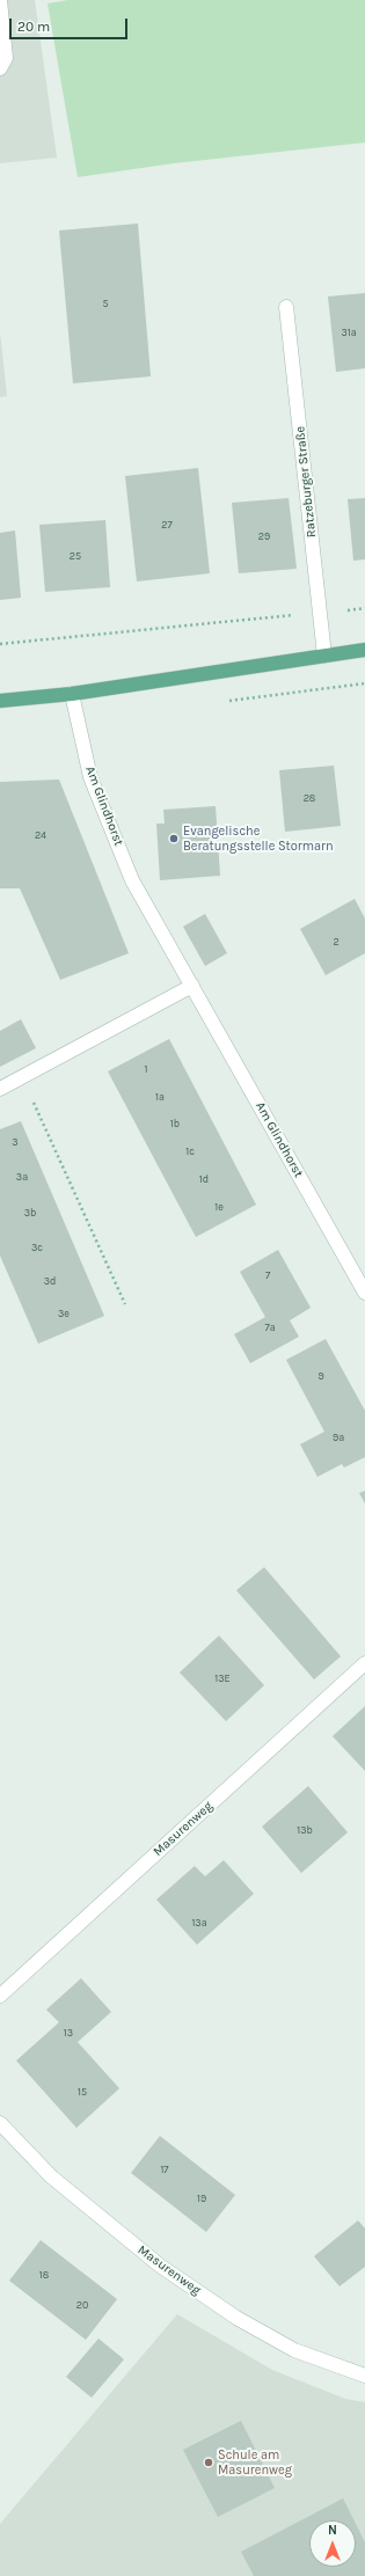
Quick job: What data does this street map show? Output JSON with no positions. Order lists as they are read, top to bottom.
{
  "streets": {
    "street": ["Ratzeburger Straße", "Am Glindhorst", "Masurenweg"]
  },
  "places": ["Evangelische Beratungsstelle Stormarn", "Schule am Masurenweg"],
  "house_numbers": [
    "5",
    "31a",
    "27",
    "29",
    "25",
    "28",
    "24",
    "2",
    "1",
    "1a",
    "1b",
    "3",
    "1c",
    "3a",
    "1d",
    "1e",
    "3b",
    "3c",
    "7",
    "3d",
    "3e",
    "7a",
    "9",
    "9a",
    "13E",
    "13b",
    "13a",
    "13",
    "15",
    "17",
    "19",
    "18",
    "20"
  ],
  "scale_bar": "20 m",
  "north": "top"
}
